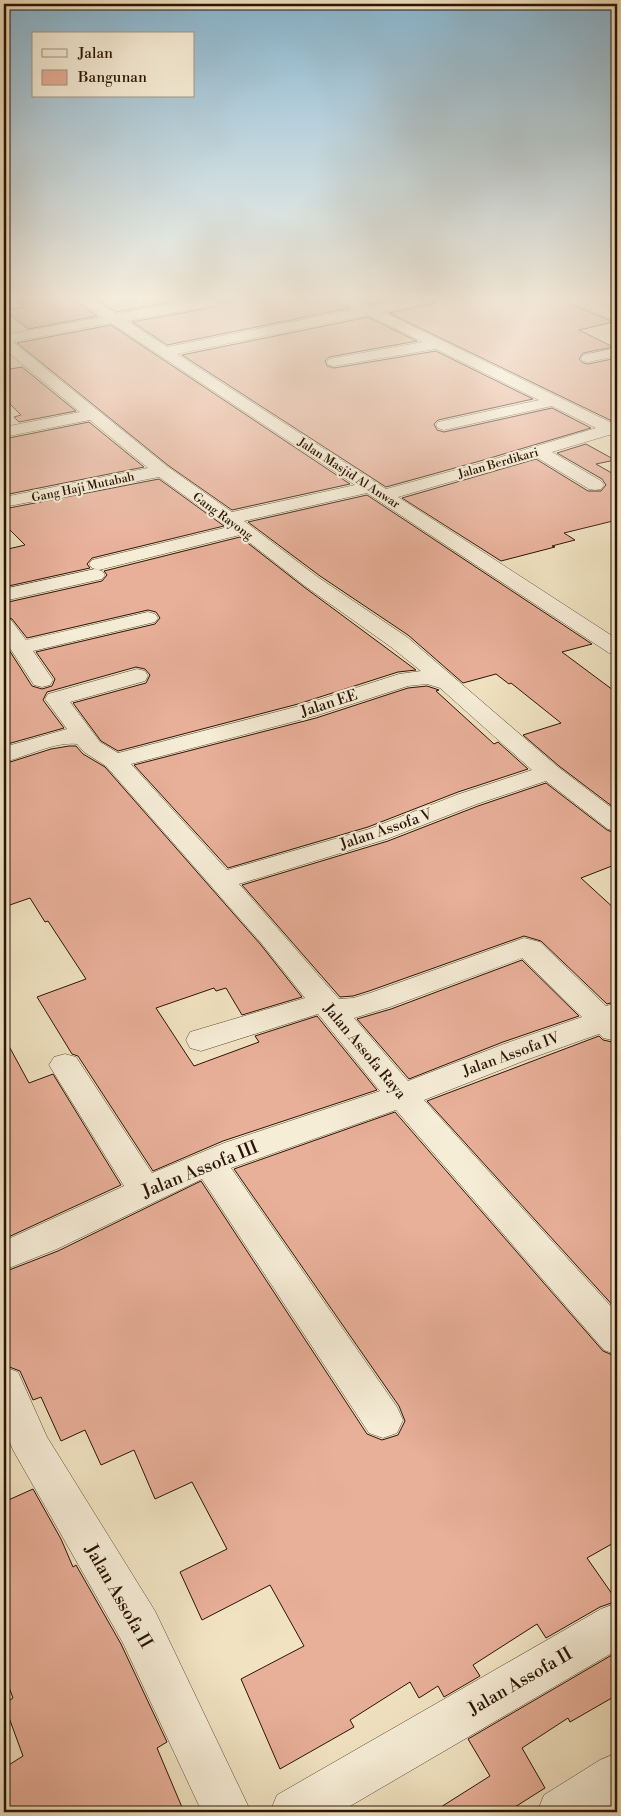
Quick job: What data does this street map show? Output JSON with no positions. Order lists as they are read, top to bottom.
{
  "streets": {
    "street": [
      "Jalan Berdikari",
      "Jalan Masjid Al Anwar",
      "Gang Haji Mutabah",
      "Gang Rayong",
      "Jalan EE",
      "Jalan Assofa V",
      "Jalan Assofa Raya",
      "Jalan Assofa IV",
      "Jalan Assofa III",
      "Jalan Assofa II"
    ]
  },
  "crossings": [
    ["Jalan Berdikari", "Jalan Masjid Al Anwar"],
    ["Jalan Berdikari", "Gang Rayong"],
    ["Gang Haji Mutabah", "Gang Rayong"],
    ["Gang Rayong", "Jalan EE"],
    ["Jalan EE", "Jalan Assofa V"],
    ["Jalan EE", "Jalan Assofa Raya"],
    ["Jalan Assofa V", "Jalan Assofa Raya"],
    ["Jalan Assofa Raya", "Jalan Assofa IV"],
    ["Jalan Assofa Raya", "Jalan Assofa III"],
    ["Jalan Assofa IV", "Jalan Assofa III"]
  ],
  "legend": ["Jalan", "Bangunan"]
}
